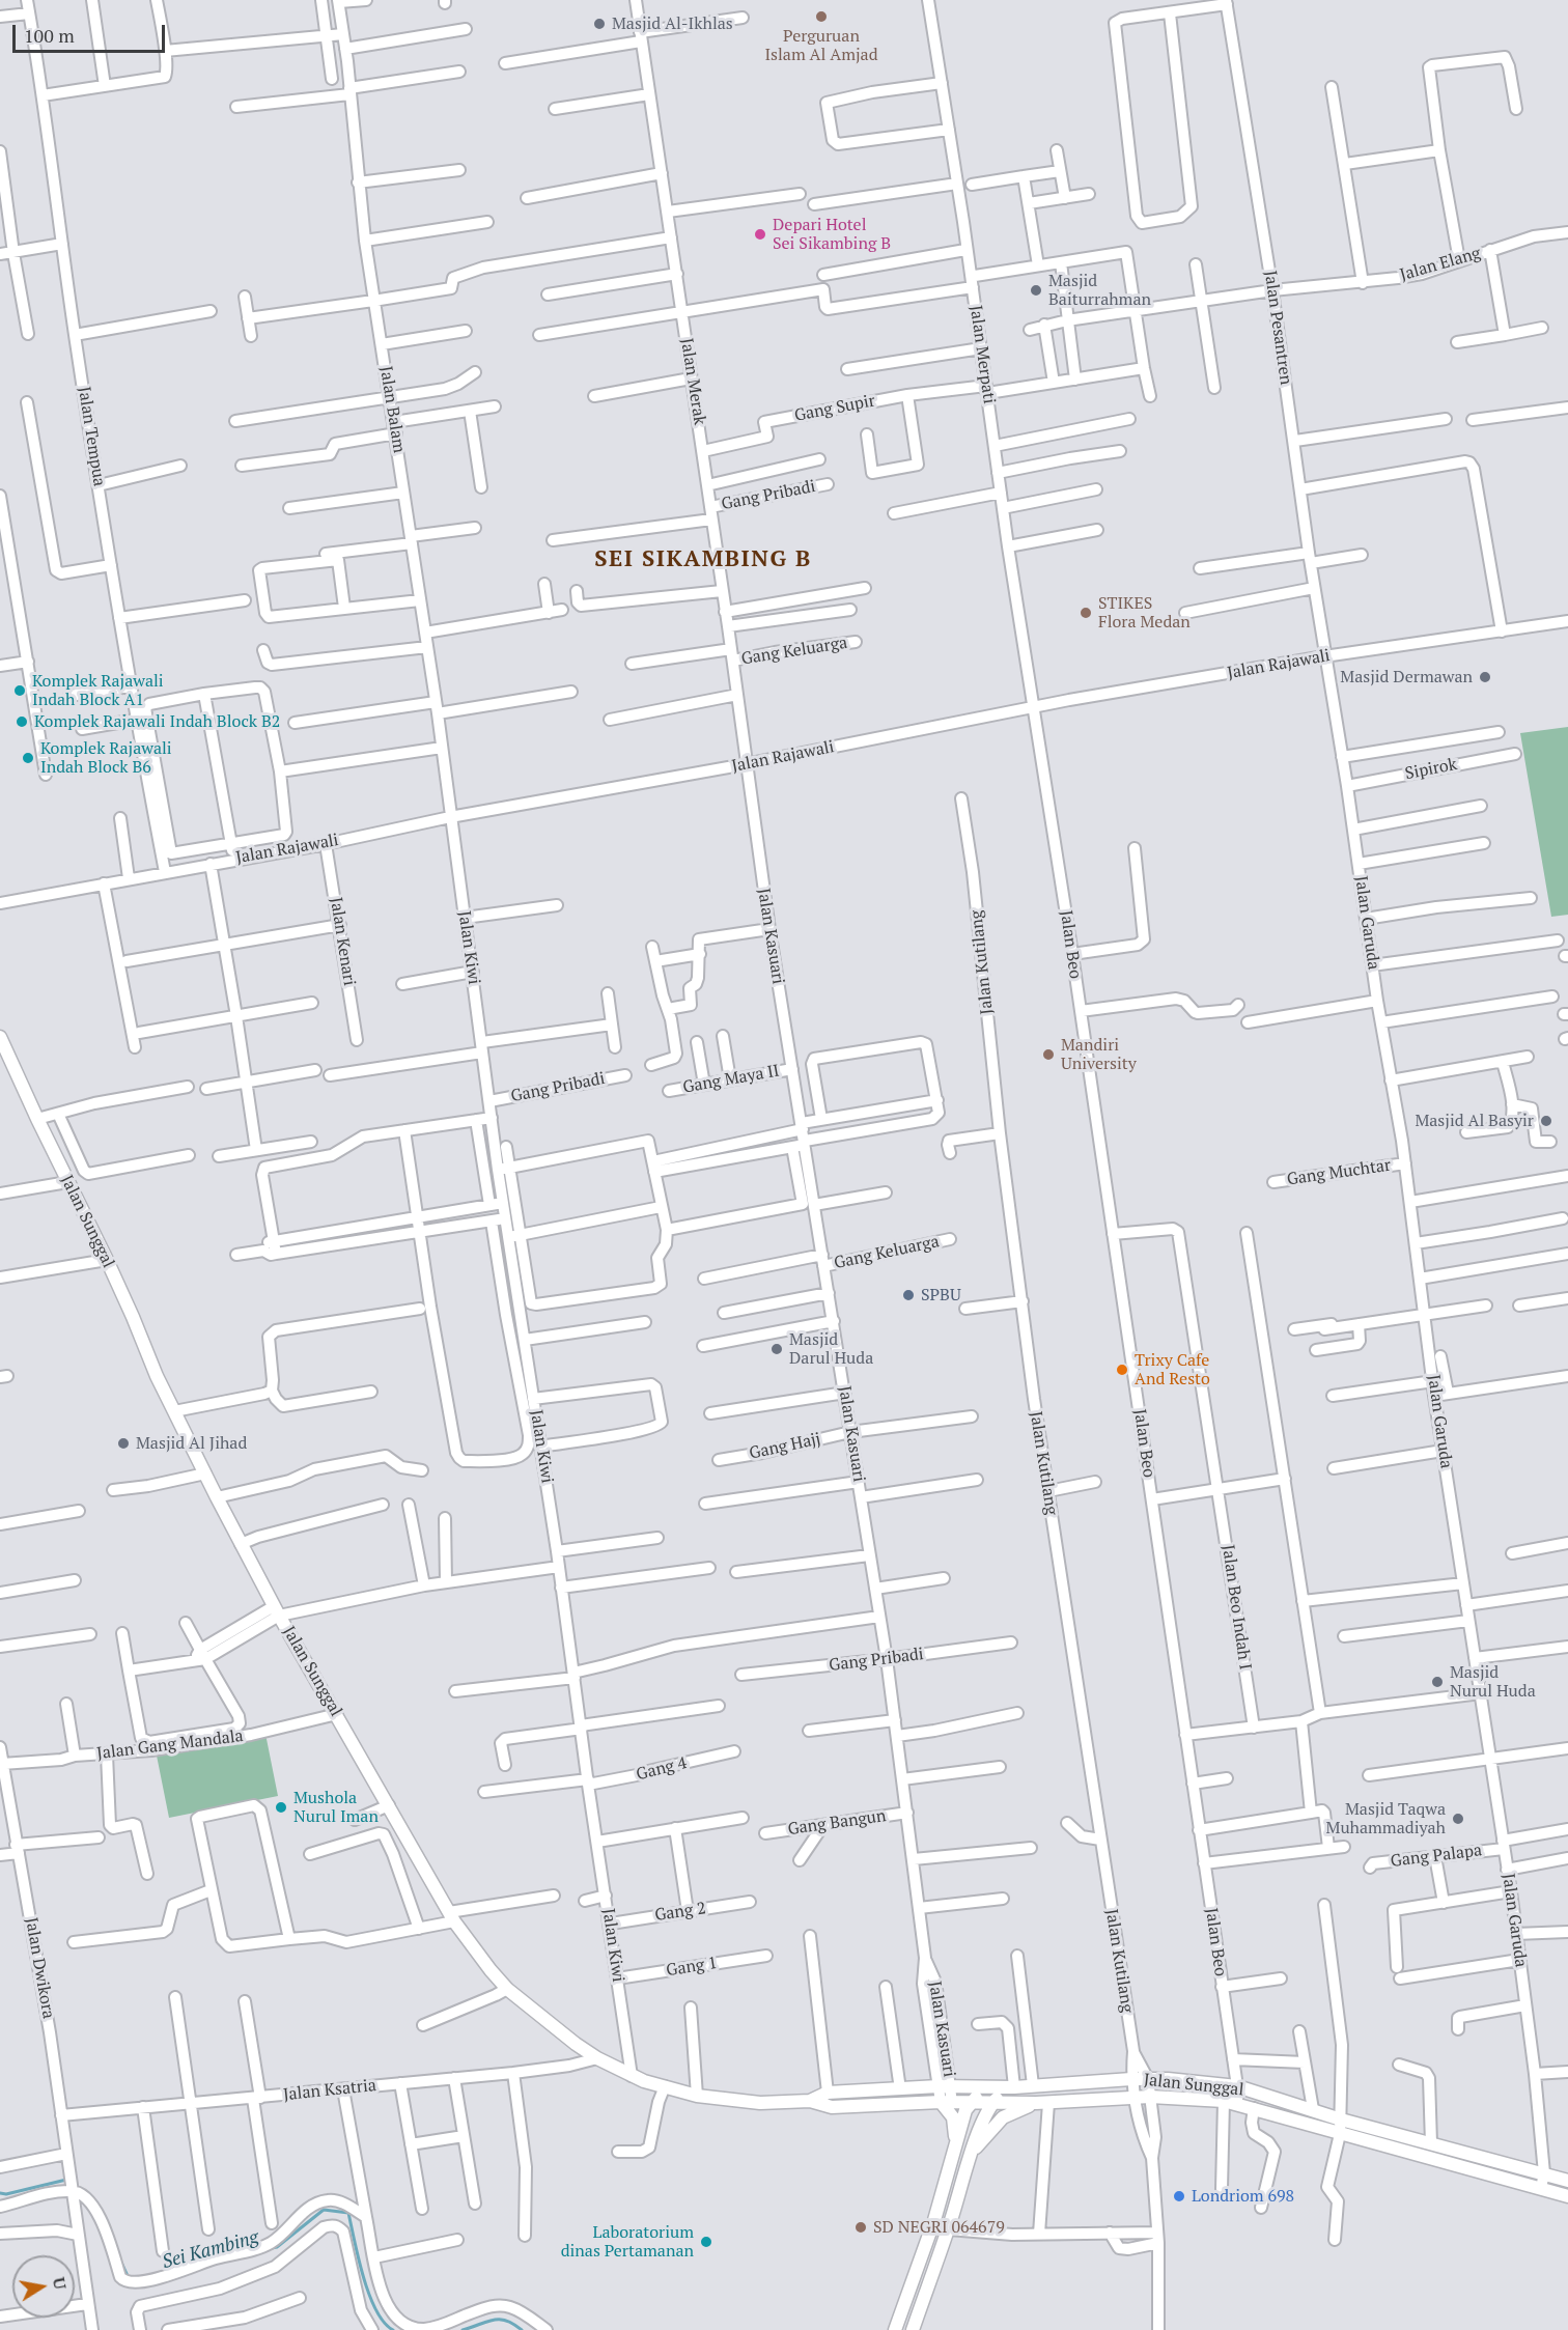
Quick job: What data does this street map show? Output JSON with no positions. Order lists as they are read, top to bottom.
{
  "streets": {
    "main road": ["Jalan Sunggal"],
    "street": [
      "Jalan Elang",
      "Jalan Pesantren",
      "Jalan Merpati",
      "Jalan Merak",
      "Gang Supir",
      "Jalan Balam",
      "Jalan Tempua",
      "Gang Pribadi",
      "Gang Keluarga",
      "Jalan Rajawali",
      "Sipirok",
      "Jalan Garuda",
      "Jalan Kasuari",
      "Jalan Kenari",
      "Jalan Beo",
      "Jalan Kiwi",
      "Jalan Kutilang",
      "Gang Maya II",
      "Gang Muchtar",
      "Gang Hajj",
      "Jalan Beo Indah I",
      "Jalan Gang Mandala",
      "Gang 4",
      "Gang Bangun",
      "Gang Palapa",
      "Gang 2",
      "Gang 1",
      "Jalan Dwikora",
      "Jalan Ksatria"
    ]
  },
  "crossings": [
    ["Jalan Elang", "Jalan Pesantren"],
    ["Jalan Pesantren", "Jalan Rajawali"],
    ["Jalan Pesantren", "Jalan Garuda"],
    ["Jalan Merpati", "Gang Supir"],
    ["Jalan Merpati", "Jalan Rajawali"],
    ["Jalan Merpati", "Jalan Beo"],
    ["Jalan Merak", "Gang Supir"],
    ["Jalan Merak", "Gang Pribadi"],
    ["Jalan Merak", "Gang Keluarga"],
    ["Jalan Merak", "Jalan Rajawali"],
    ["Jalan Merak", "Jalan Kasuari"],
    ["Jalan Balam", "Jalan Rajawali"],
    ["Jalan Balam", "Jalan Kiwi"],
    ["Jalan Tempua", "Jalan Rajawali"],
    ["Gang Pribadi", "Jalan Kasuari"],
    ["Gang Pribadi", "Jalan Kiwi"],
    ["Gang Keluarga", "Jalan Kasuari"],
    ["Jalan Rajawali", "Jalan Garuda"],
    ["Jalan Rajawali", "Jalan Kasuari"],
    ["Jalan Rajawali", "Jalan Kenari"],
    ["Jalan Rajawali", "Jalan Beo"],
    ["Jalan Rajawali", "Jalan Kiwi"],
    ["Sipirok", "Jalan Garuda"],
    ["Jalan Garuda", "Gang Muchtar"],
    ["Jalan Garuda", "Jalan Sunggal"],
    ["Jalan Garuda", "Gang Palapa"],
    ["Jalan Kasuari", "Gang Maya II"],
    ["Jalan Kasuari", "Jalan Sunggal"],
    ["Jalan Kasuari", "Gang Hajj"],
    ["Jalan Kasuari", "Gang Bangun"],
    ["Jalan Beo", "Jalan Sunggal"],
    ["Jalan Beo", "Jalan Beo Indah I"],
    ["Jalan Kiwi", "Jalan Sunggal"],
    ["Jalan Kiwi", "Gang 4"],
    ["Jalan Kiwi", "Gang 2"],
    ["Jalan Kiwi", "Gang 1"],
    ["Jalan Kutilang", "Jalan Sunggal"],
    ["Jalan Sunggal", "Jalan Gang Mandala"],
    ["Jalan Sunggal", "Jalan Ksatria"],
    ["Jalan Gang Mandala", "Jalan Dwikora"],
    ["Jalan Dwikora", "Jalan Ksatria"]
  ],
  "districts": ["SEI SIKAMBING B"],
  "water": ["Sei Kambing"],
  "places": [
    "Perguruan Islam Al Amjad",
    "Masjid Al-Ikhlas",
    "Depari Hotel Sei Sikambing B",
    "Masjid Baiturrahman",
    "STIKES Flora Medan",
    "Masjid Dermawan",
    "Komplek Rajawali Indah Block A1",
    "Komplek Rajawali Indah Block B2",
    "Komplek Rajawali Indah Block B6",
    "Mandiri University",
    "Masjid Al Basyir",
    "SPBU",
    "Masjid Darul Huda",
    "Trixy Cafe And Resto",
    "Masjid Al Jihad",
    "Masjid Nurul Huda",
    "Mushola Nurul Iman",
    "Masjid Taqwa Muhammadiyah",
    "Londriom 698",
    "SD NEGRI 064679",
    "Laboratorium dinas Pertamanan"
  ],
  "scale_bar": "100 m",
  "north": "right"
}
